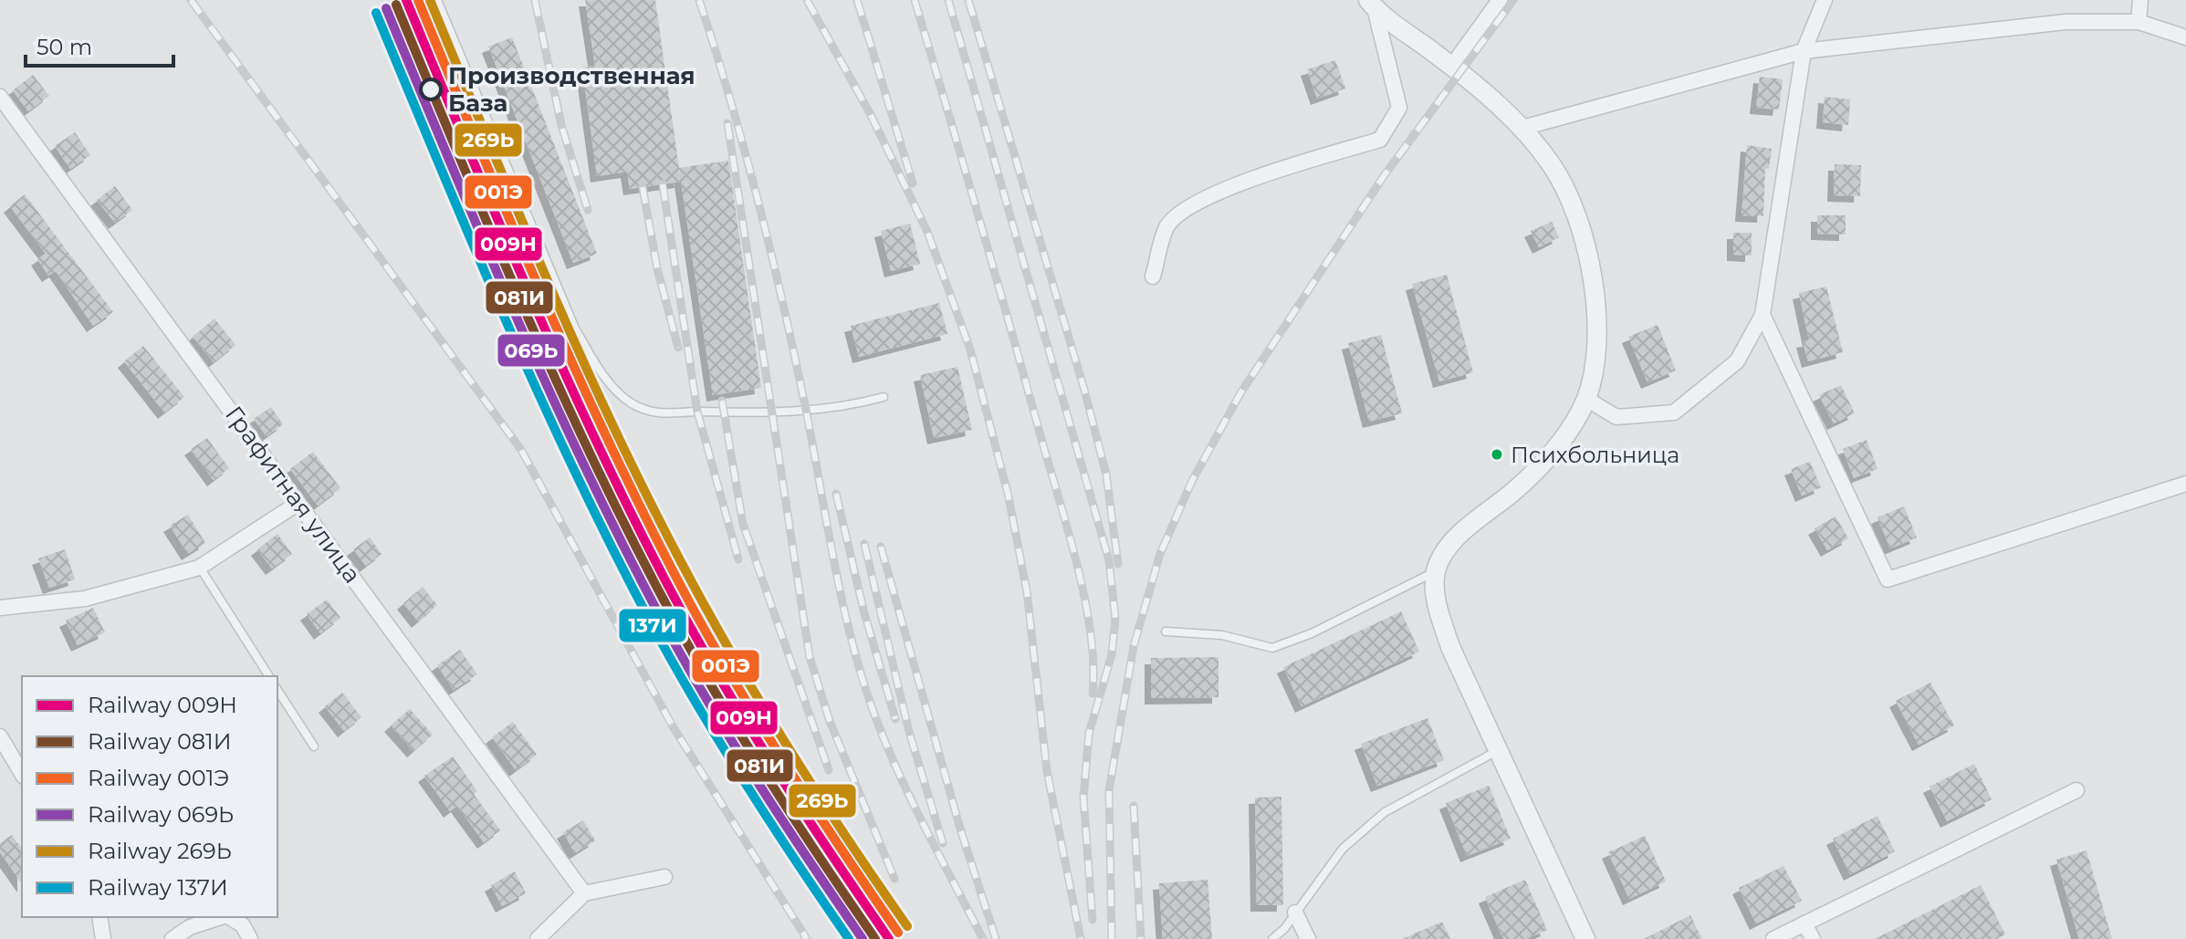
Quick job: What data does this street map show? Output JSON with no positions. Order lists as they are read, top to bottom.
{
  "streets": {
    "street": ["Графитная улица"]
  },
  "places": ["Производственная База", "Психбольница"],
  "lines": [
    "rail line 009Н",
    "rail line 001Э",
    "rail line 269Ь",
    "rail line 081И",
    "rail line 069Ь",
    "rail line 137И"
  ],
  "legend": [
    "Railway 009Н",
    "Railway 081И",
    "Railway 001Э",
    "Railway 069Ь",
    "Railway 269Ь",
    "Railway 137И"
  ],
  "scale_bar": "50 m"
}
